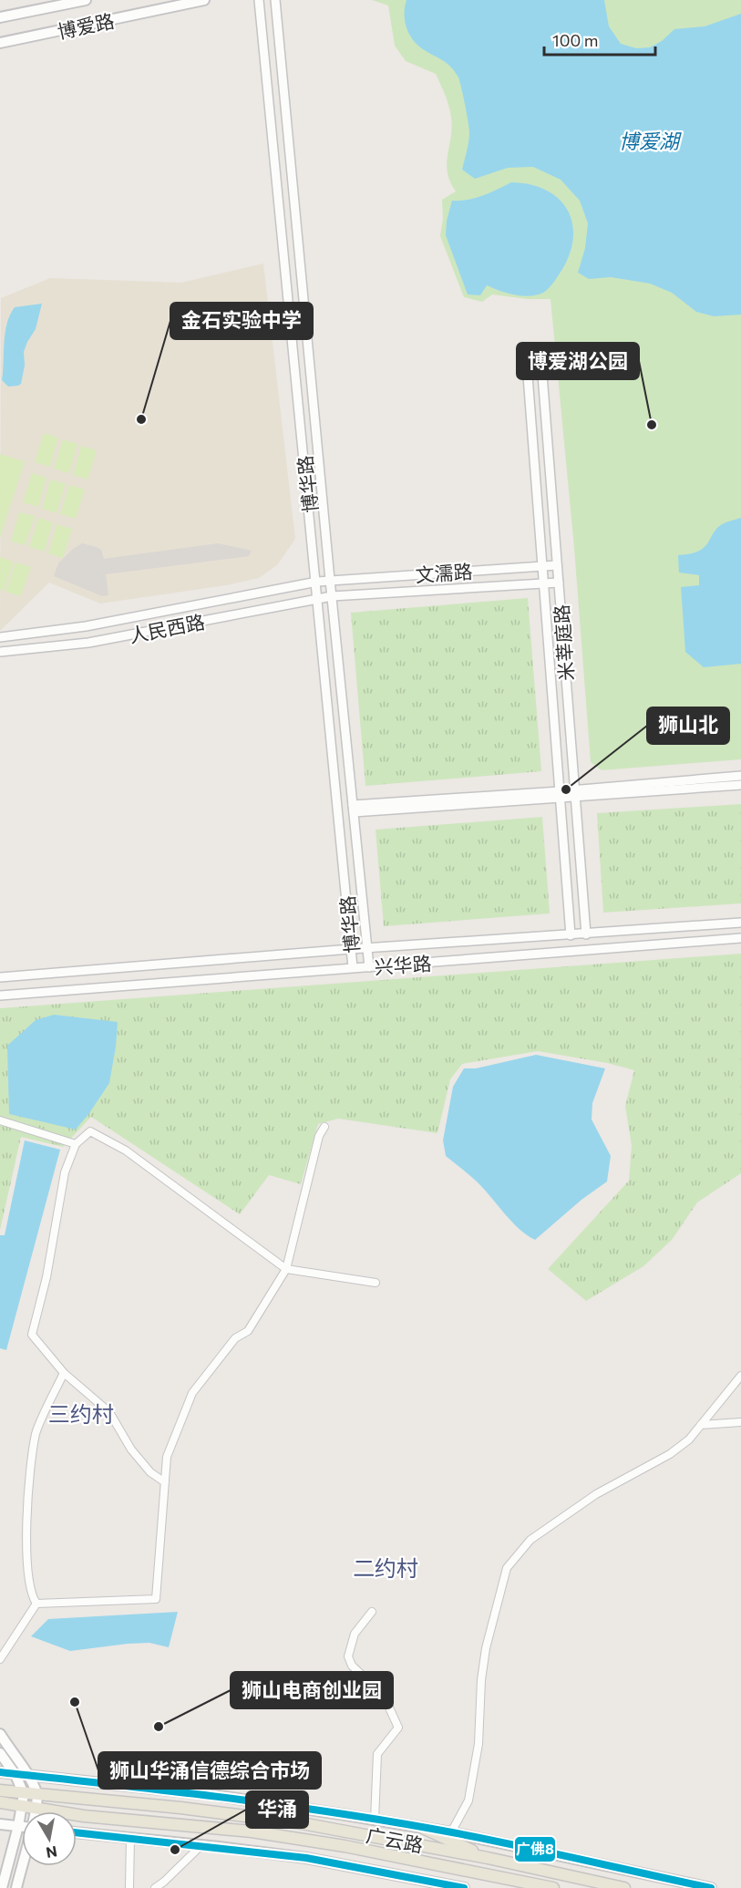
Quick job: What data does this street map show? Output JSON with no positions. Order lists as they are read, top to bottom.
{
  "streets": {
    "main road": ["博爱路", "广云路"],
    "street": [
      "博华路",
      "文濡路",
      "人民西路",
      "米莘庭路",
      "兴华路"
    ]
  },
  "crossings": [
    ["博华路", "文濡路"],
    ["博华路", "人民西路"],
    ["博华路", "兴华路"],
    ["文濡路", "人民西路"],
    ["文濡路", "米莘庭路"],
    ["米莘庭路", "兴华路"]
  ],
  "districts": ["三约村", "二约村"],
  "water": ["博爱湖"],
  "places": [
    "金石实验中学",
    "博爱湖公园",
    "狮山北",
    "狮山华涌信德综合市场",
    "狮山电商创业园",
    "华涌"
  ],
  "lines": ["transit line 广佛8"],
  "scale_bar": "100 m",
  "north": "bottom"
}
